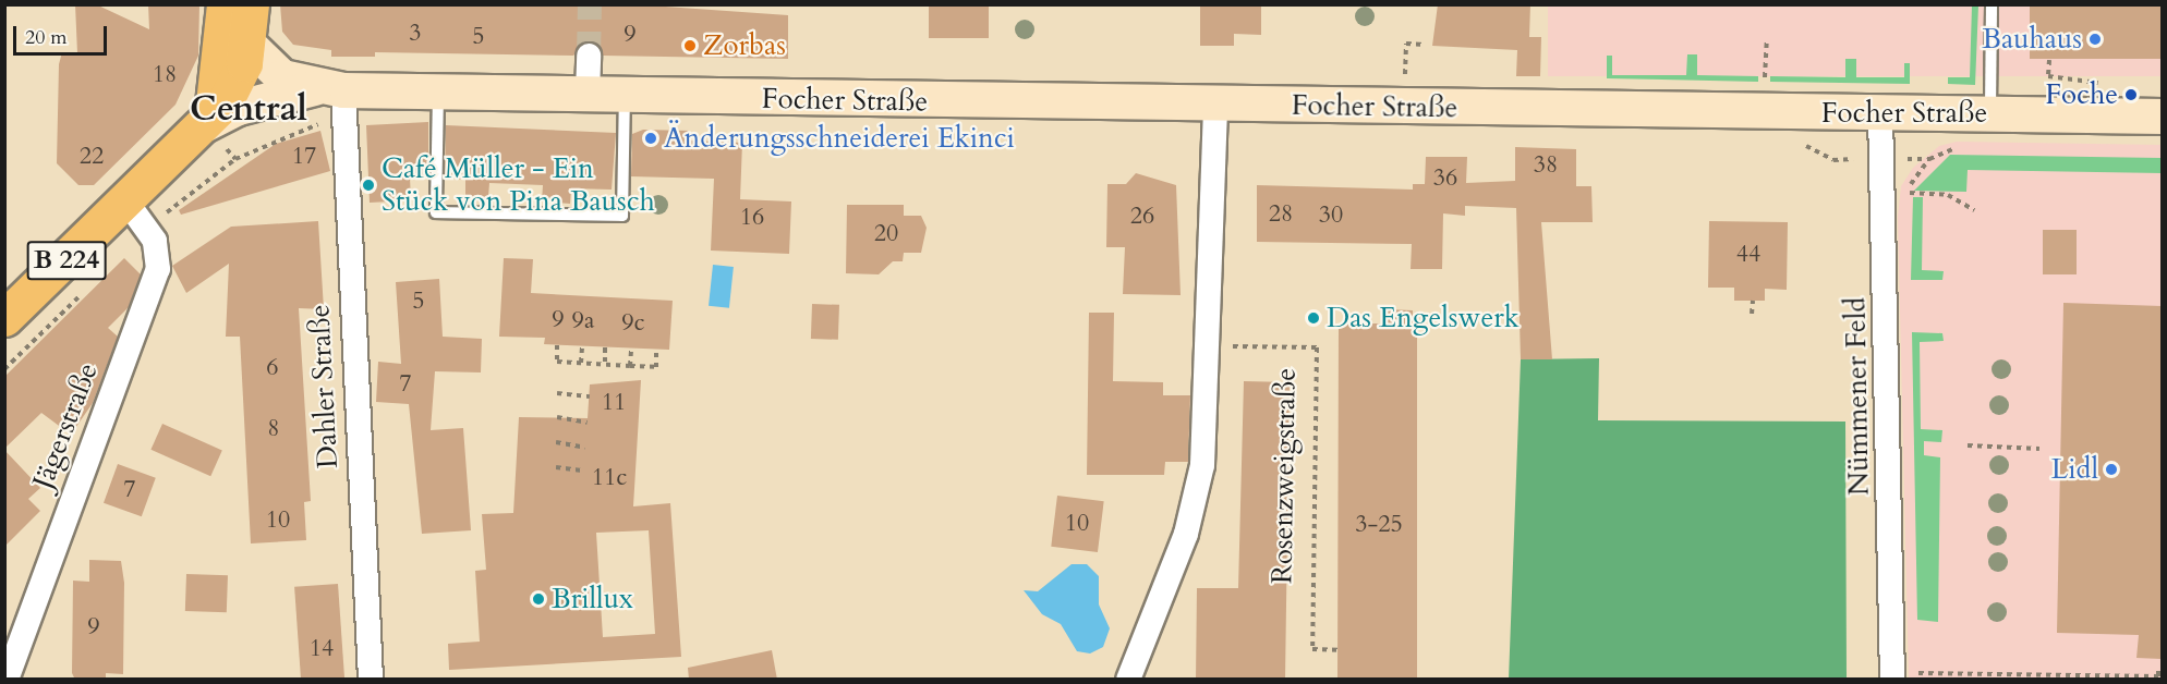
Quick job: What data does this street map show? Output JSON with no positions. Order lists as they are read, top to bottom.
{
  "streets": {
    "main road": ["Focher Straße", "B 224"],
    "street": ["Dahler Straße", "Nümmener Feld", "Jägerstraße"],
    "path": ["Rosenzweigstraße"]
  },
  "crossings": [
    ["Focher Straße", "B 224"],
    ["Focher Straße", "Dahler Straße"],
    ["Focher Straße", "Nümmener Feld"],
    ["B 224", "Jägerstraße"]
  ],
  "districts": ["Central"],
  "places": [
    "Bauhaus",
    "Zorbas",
    "Foche",
    "Änderungsschneiderei Ekinci",
    "Café Müller - Ein Stück von Pina Bausch",
    "Das Engelswerk",
    "Lidl",
    "Brillux"
  ],
  "house_numbers": [
    "3",
    "9",
    "5",
    "18",
    "22",
    "17",
    "38",
    "36",
    "28",
    "30",
    "26",
    "16",
    "20",
    "44",
    "5",
    "9",
    "9a",
    "9c",
    "6",
    "7",
    "11",
    "8",
    "11c",
    "7",
    "10",
    "10",
    "3-25",
    "9",
    "14"
  ],
  "scale_bar": "20 m"
}
